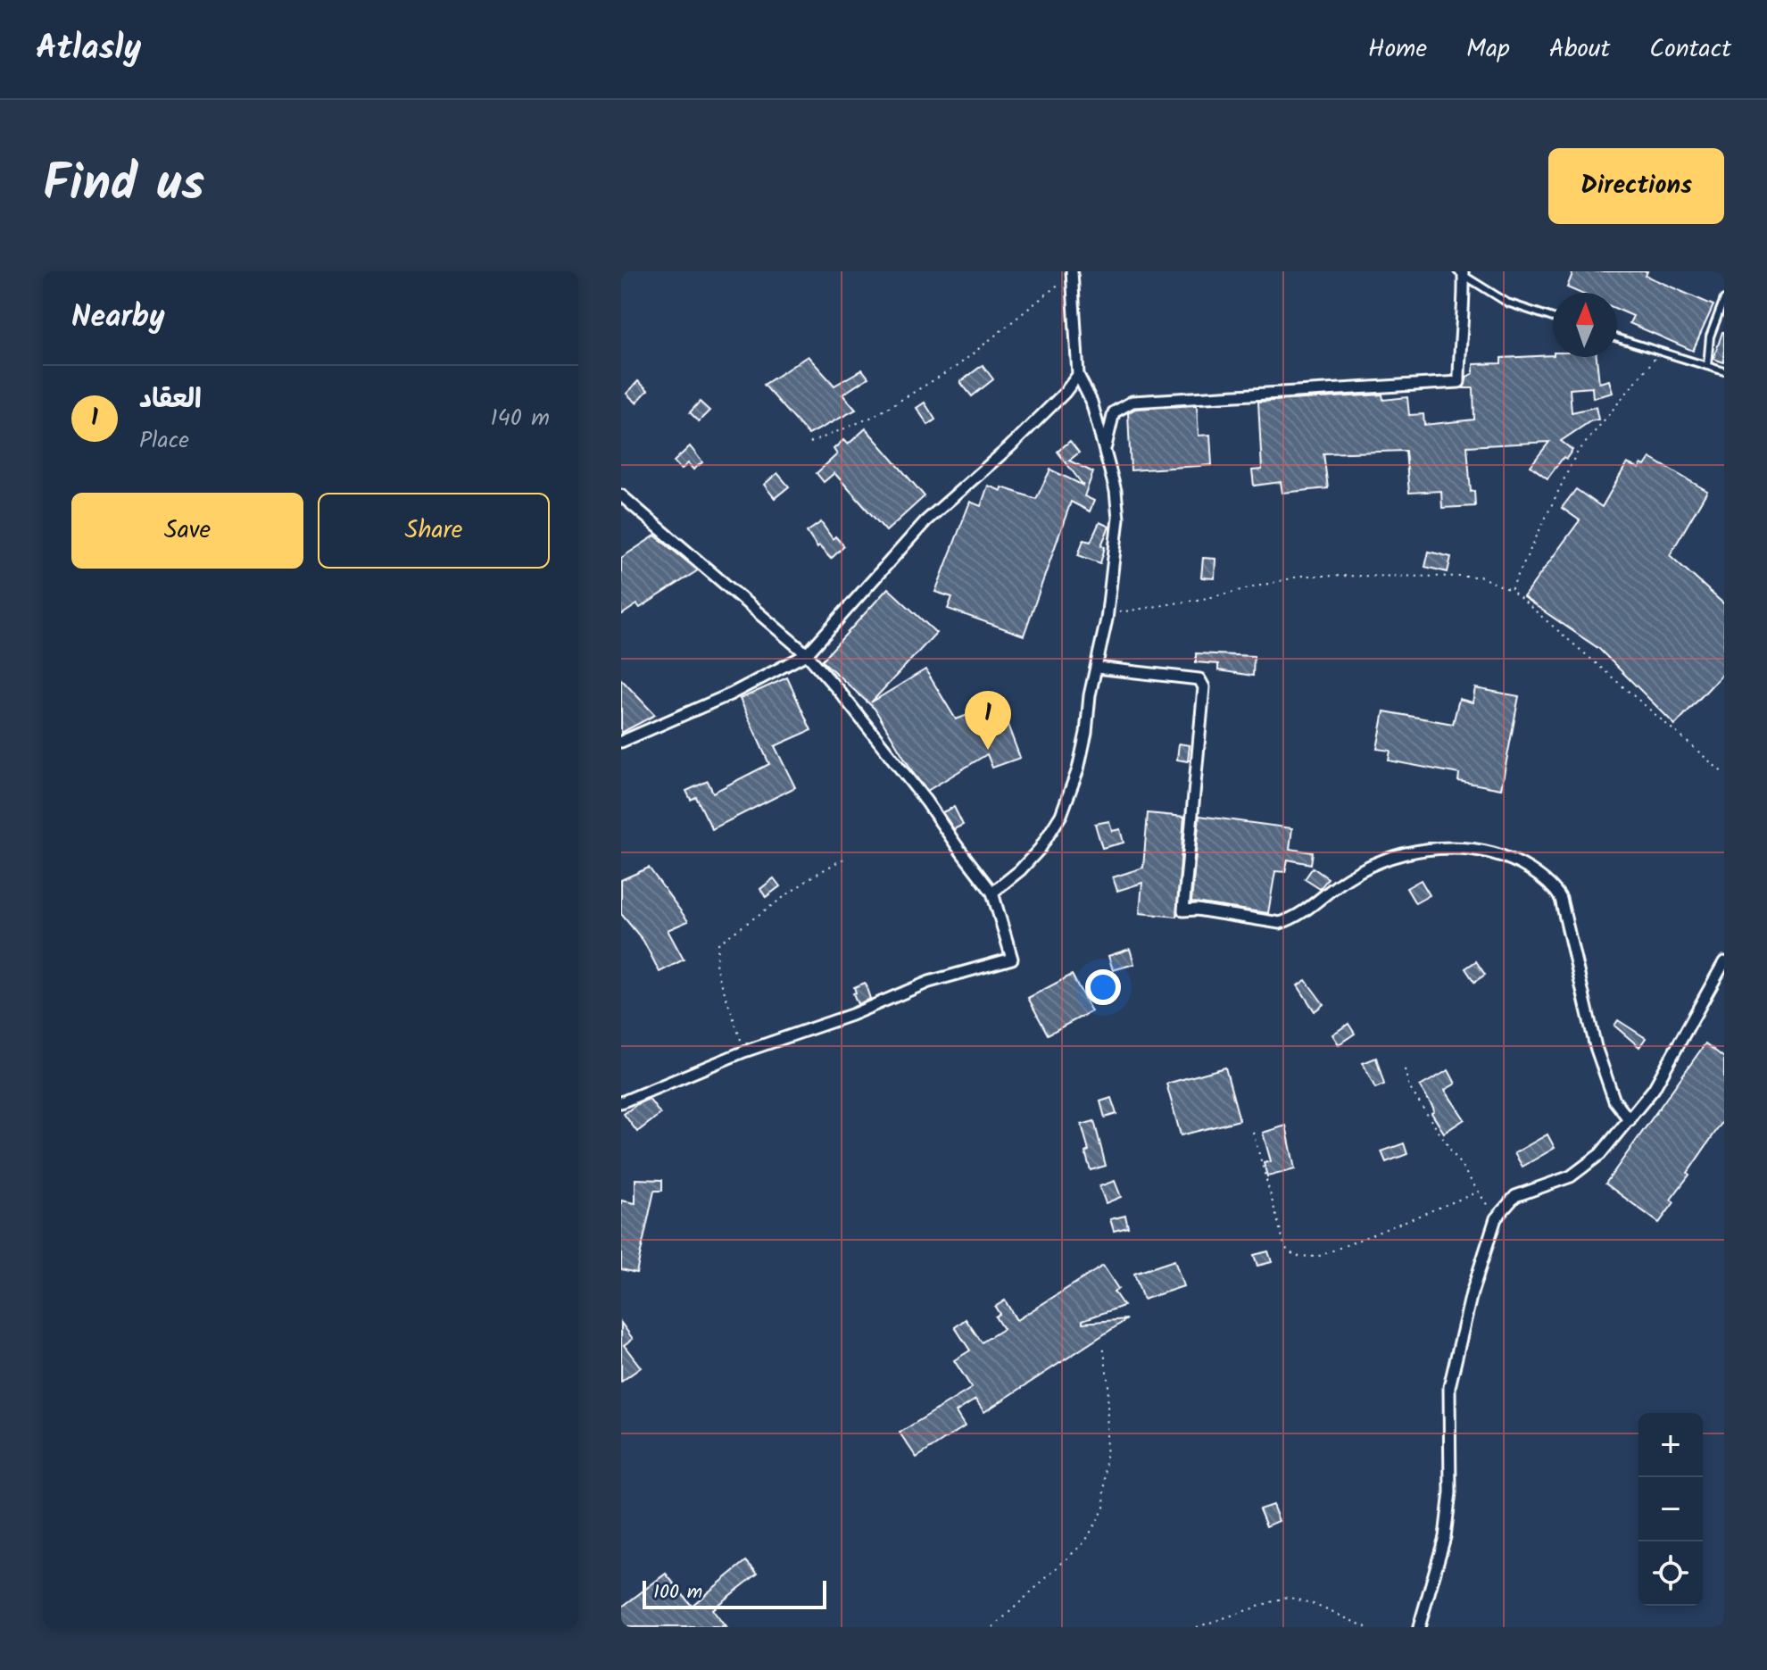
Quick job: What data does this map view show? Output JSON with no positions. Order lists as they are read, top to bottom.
{
  "scale_bar": "100 m",
  "north": "top",
  "page": {
    "header": "Atlasly",
    "nav": [
      "Home",
      "Map",
      "About",
      "Contact"
    ],
    "title": "Find us",
    "buttons": [
      "Directions",
      ["Save", "Share"]
    ],
    "heading": "Nearby",
    "list": [
      {
        "mark": "1",
        "name": "العقاد",
        "note": "Place",
        "value": "140 m"
      }
    ],
    "pins": "1",
    "map_buttons": ["+", "−"],
    "scale": "100 m"
  }
}
